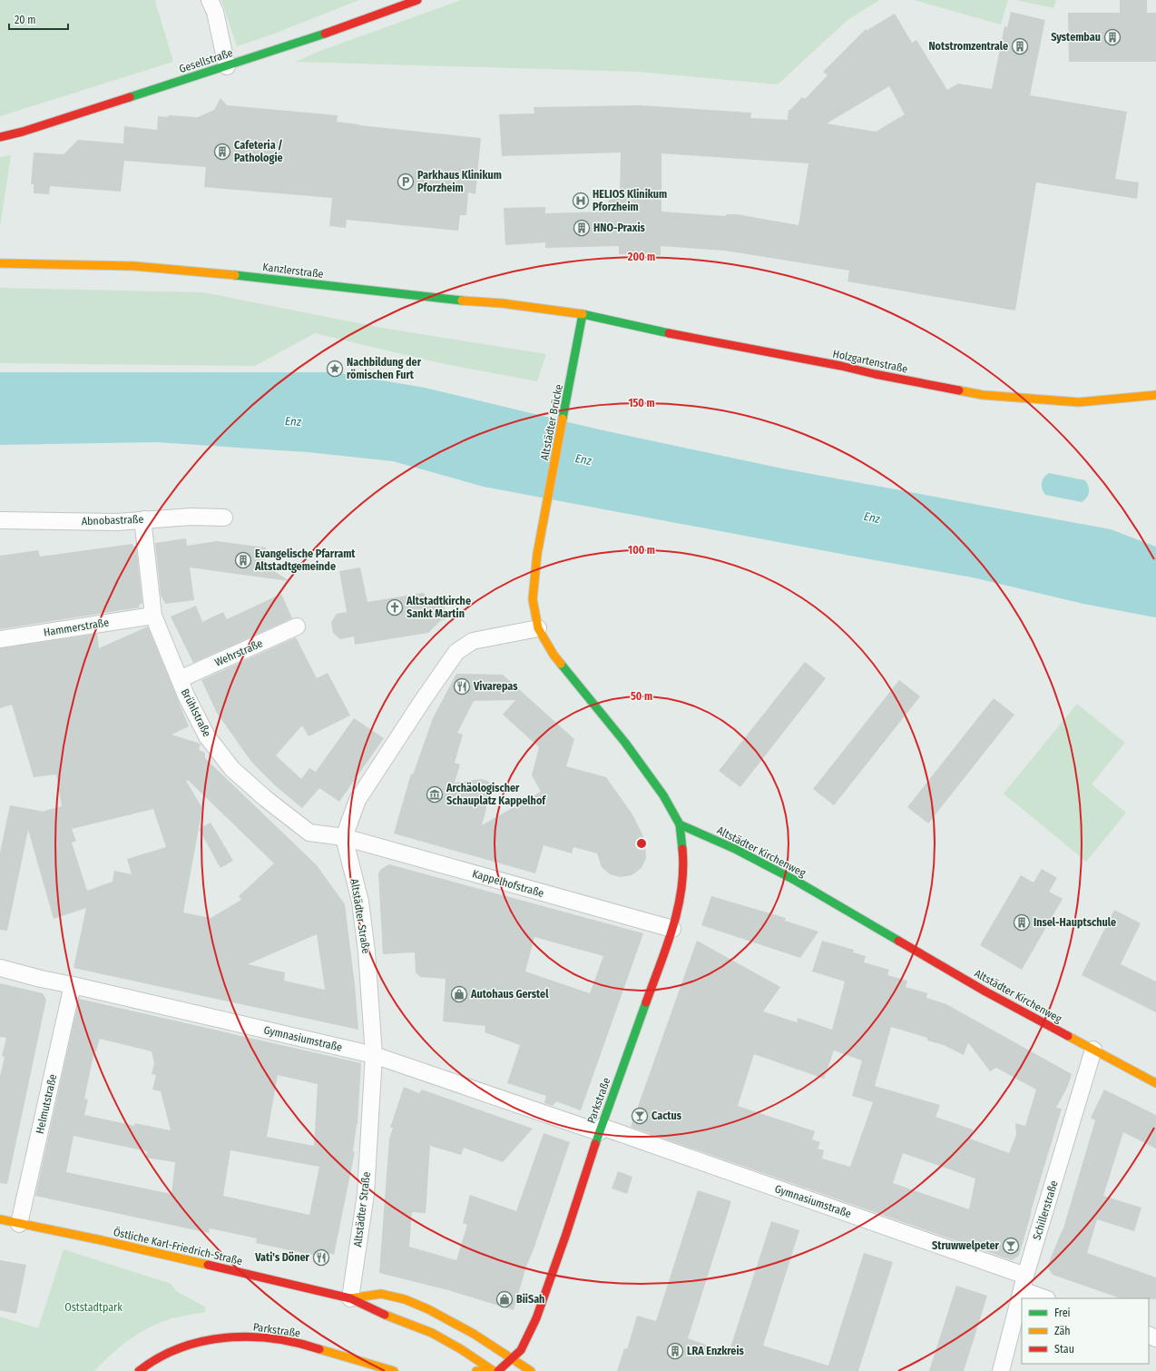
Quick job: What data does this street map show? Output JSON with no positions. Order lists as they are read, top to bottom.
{
  "streets": {
    "main road": [
      "Gesellstraße",
      "Kanzlerstraße",
      "Holzgartenstraße",
      "Altstädter Brücke",
      "Altstädter Kirchenweg",
      "Parkstraße",
      "Östliche Karl-Friedrich-Straße"
    ],
    "street": [
      "Abnobastraße",
      "Hammerstraße",
      "Wehrstraße",
      "Brühlstraße",
      "Kappelhofstraße",
      "Altstädter Straße",
      "Gymnasiumstraße",
      "Helmutstraße",
      "Schillerstraße"
    ]
  },
  "crossings": [
    ["Kanzlerstraße", "Holzgartenstraße"],
    ["Kanzlerstraße", "Altstädter Brücke"],
    ["Holzgartenstraße", "Altstädter Brücke"],
    ["Abnobastraße", "Brühlstraße"],
    ["Hammerstraße", "Brühlstraße"],
    ["Wehrstraße", "Brühlstraße"],
    ["Brühlstraße", "Kappelhofstraße"],
    ["Brühlstraße", "Altstädter Straße"],
    ["Altstädter Kirchenweg", "Parkstraße"],
    ["Altstädter Kirchenweg", "Schillerstraße"],
    ["Kappelhofstraße", "Altstädter Straße"],
    ["Kappelhofstraße", "Parkstraße"],
    ["Altstädter Straße", "Gymnasiumstraße"],
    ["Altstädter Straße", "Östliche Karl-Friedrich-Straße"],
    ["Gymnasiumstraße", "Parkstraße"],
    ["Gymnasiumstraße", "Helmutstraße"],
    ["Gymnasiumstraße", "Schillerstraße"],
    ["Parkstraße", "Östliche Karl-Friedrich-Straße"],
    ["Helmutstraße", "Östliche Karl-Friedrich-Straße"]
  ],
  "water": ["Enz"],
  "parks": ["Oststadtpark"],
  "places": {
    "building": [
      "Systembau",
      "Notstromzentrale",
      "Cafeteria / Pathologie",
      "HNO-Praxis",
      "Evangelische Pfarramt Altstadtgemeinde",
      "Insel-Hauptschule",
      "LRA Enzkreis"
    ],
    "parking": ["Parkhaus Klinikum Pforzheim"],
    "hospital": ["HELIOS Klinikum Pforzheim"],
    "place": ["Nachbildung der römischen Furt"],
    "church": ["Altstadtkirche Sankt Martin"],
    "restaurant": ["Vivarepas", "Vati's Döner"],
    "museum": ["Archäologischer Schauplatz Kappelhof"],
    "shop": ["Autohaus Gerstel", "BiiSah"],
    "bar": ["Cactus", "Struwwelpeter"]
  },
  "legend": ["Frei", "Zäh", "Stau"],
  "scale_bar": "20 m",
  "rings": [
    "200 m",
    "150 m",
    "100 m",
    "50 m"
  ]
}
